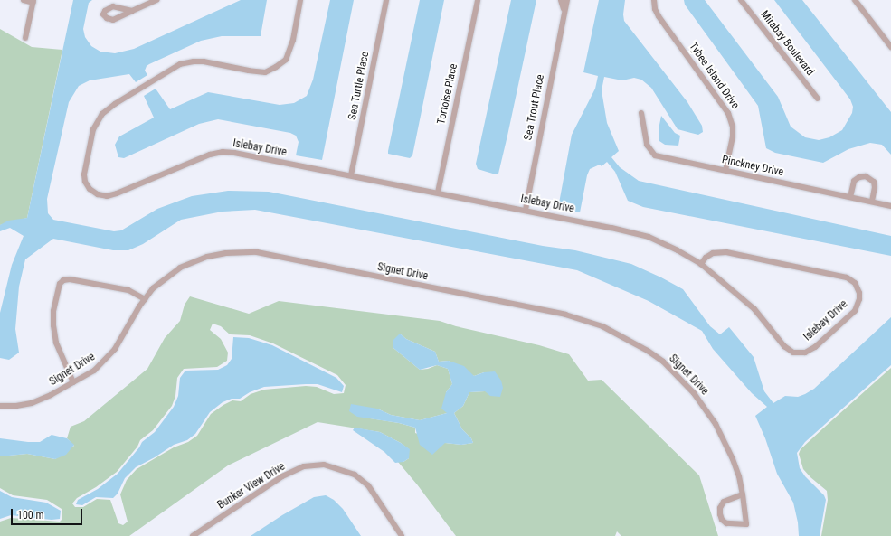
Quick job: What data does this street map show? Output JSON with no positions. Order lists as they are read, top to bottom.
{
  "streets": {
    "street": [
      "Mirabay Boulevard",
      "Tybee Island Drive",
      "Sea Turtle Place",
      "Tortoise Place",
      "Sea Trout Place",
      "Islebay Drive",
      "Pinckney Drive",
      "Signet Drive",
      "Bunker View Drive"
    ]
  },
  "crossings": [
    ["Tybee Island Drive", "Pinckney Drive"],
    ["Sea Turtle Place", "Islebay Drive"],
    ["Tortoise Place", "Islebay Drive"],
    ["Sea Trout Place", "Islebay Drive"]
  ],
  "scale_bar": "100 m"
}
